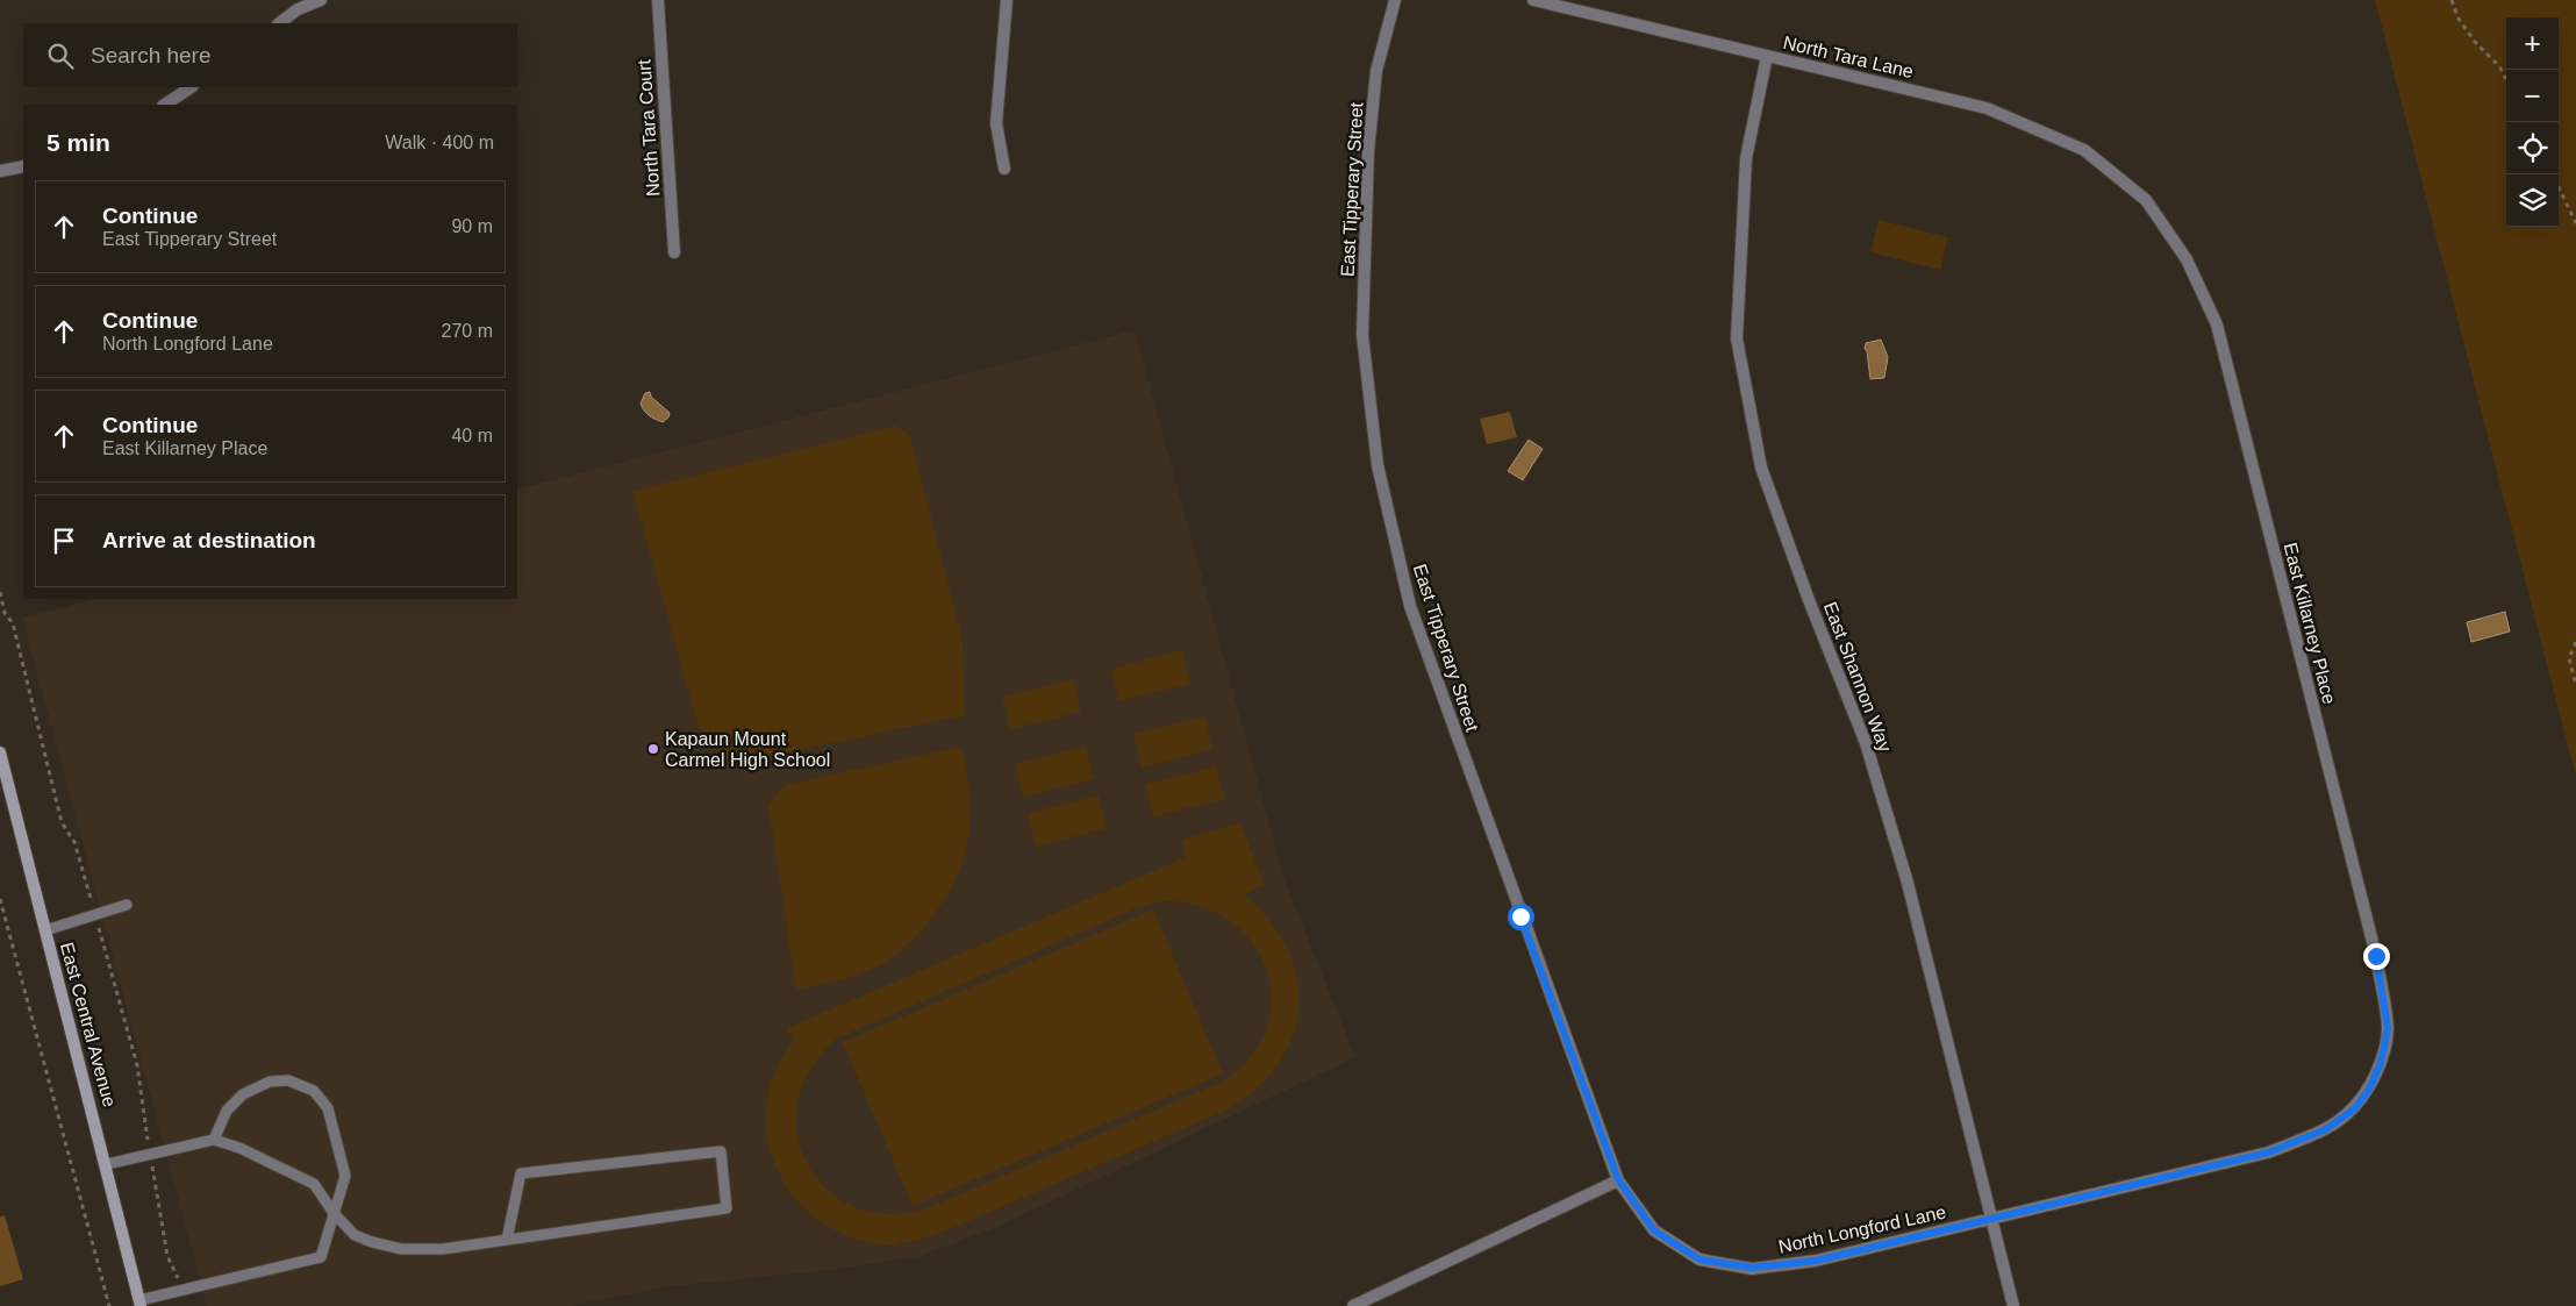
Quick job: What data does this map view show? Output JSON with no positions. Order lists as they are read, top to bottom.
{
  "streets": {
    "main road": ["East Central Avenue"],
    "street": [
      "North Tara Lane",
      "North Tara Court",
      "East Tipperary Street",
      "East Killarney Place",
      "East Shannon Way",
      "North Longford Lane"
    ]
  },
  "crossings": [
    ["North Tara Lane", "East Killarney Place"],
    ["North Tara Lane", "East Shannon Way"],
    ["East Tipperary Street", "North Longford Lane"],
    ["East Killarney Place", "North Longford Lane"],
    ["East Shannon Way", "North Longford Lane"]
  ],
  "places": ["Kapaun Mount Carmel High School"],
  "page": {
    "map_buttons": ["+", "−"],
    "search": "Search here",
    "heading": ["5 min", "Walk · 400 m"],
    "list": [
      ["Continue", "East Tipperary Street", "90 m"],
      ["Continue", "North Longford Lane", "270 m"],
      ["Continue", "East Killarney Place", "40 m"],
      "Arrive at destination"
    ]
  }
}
